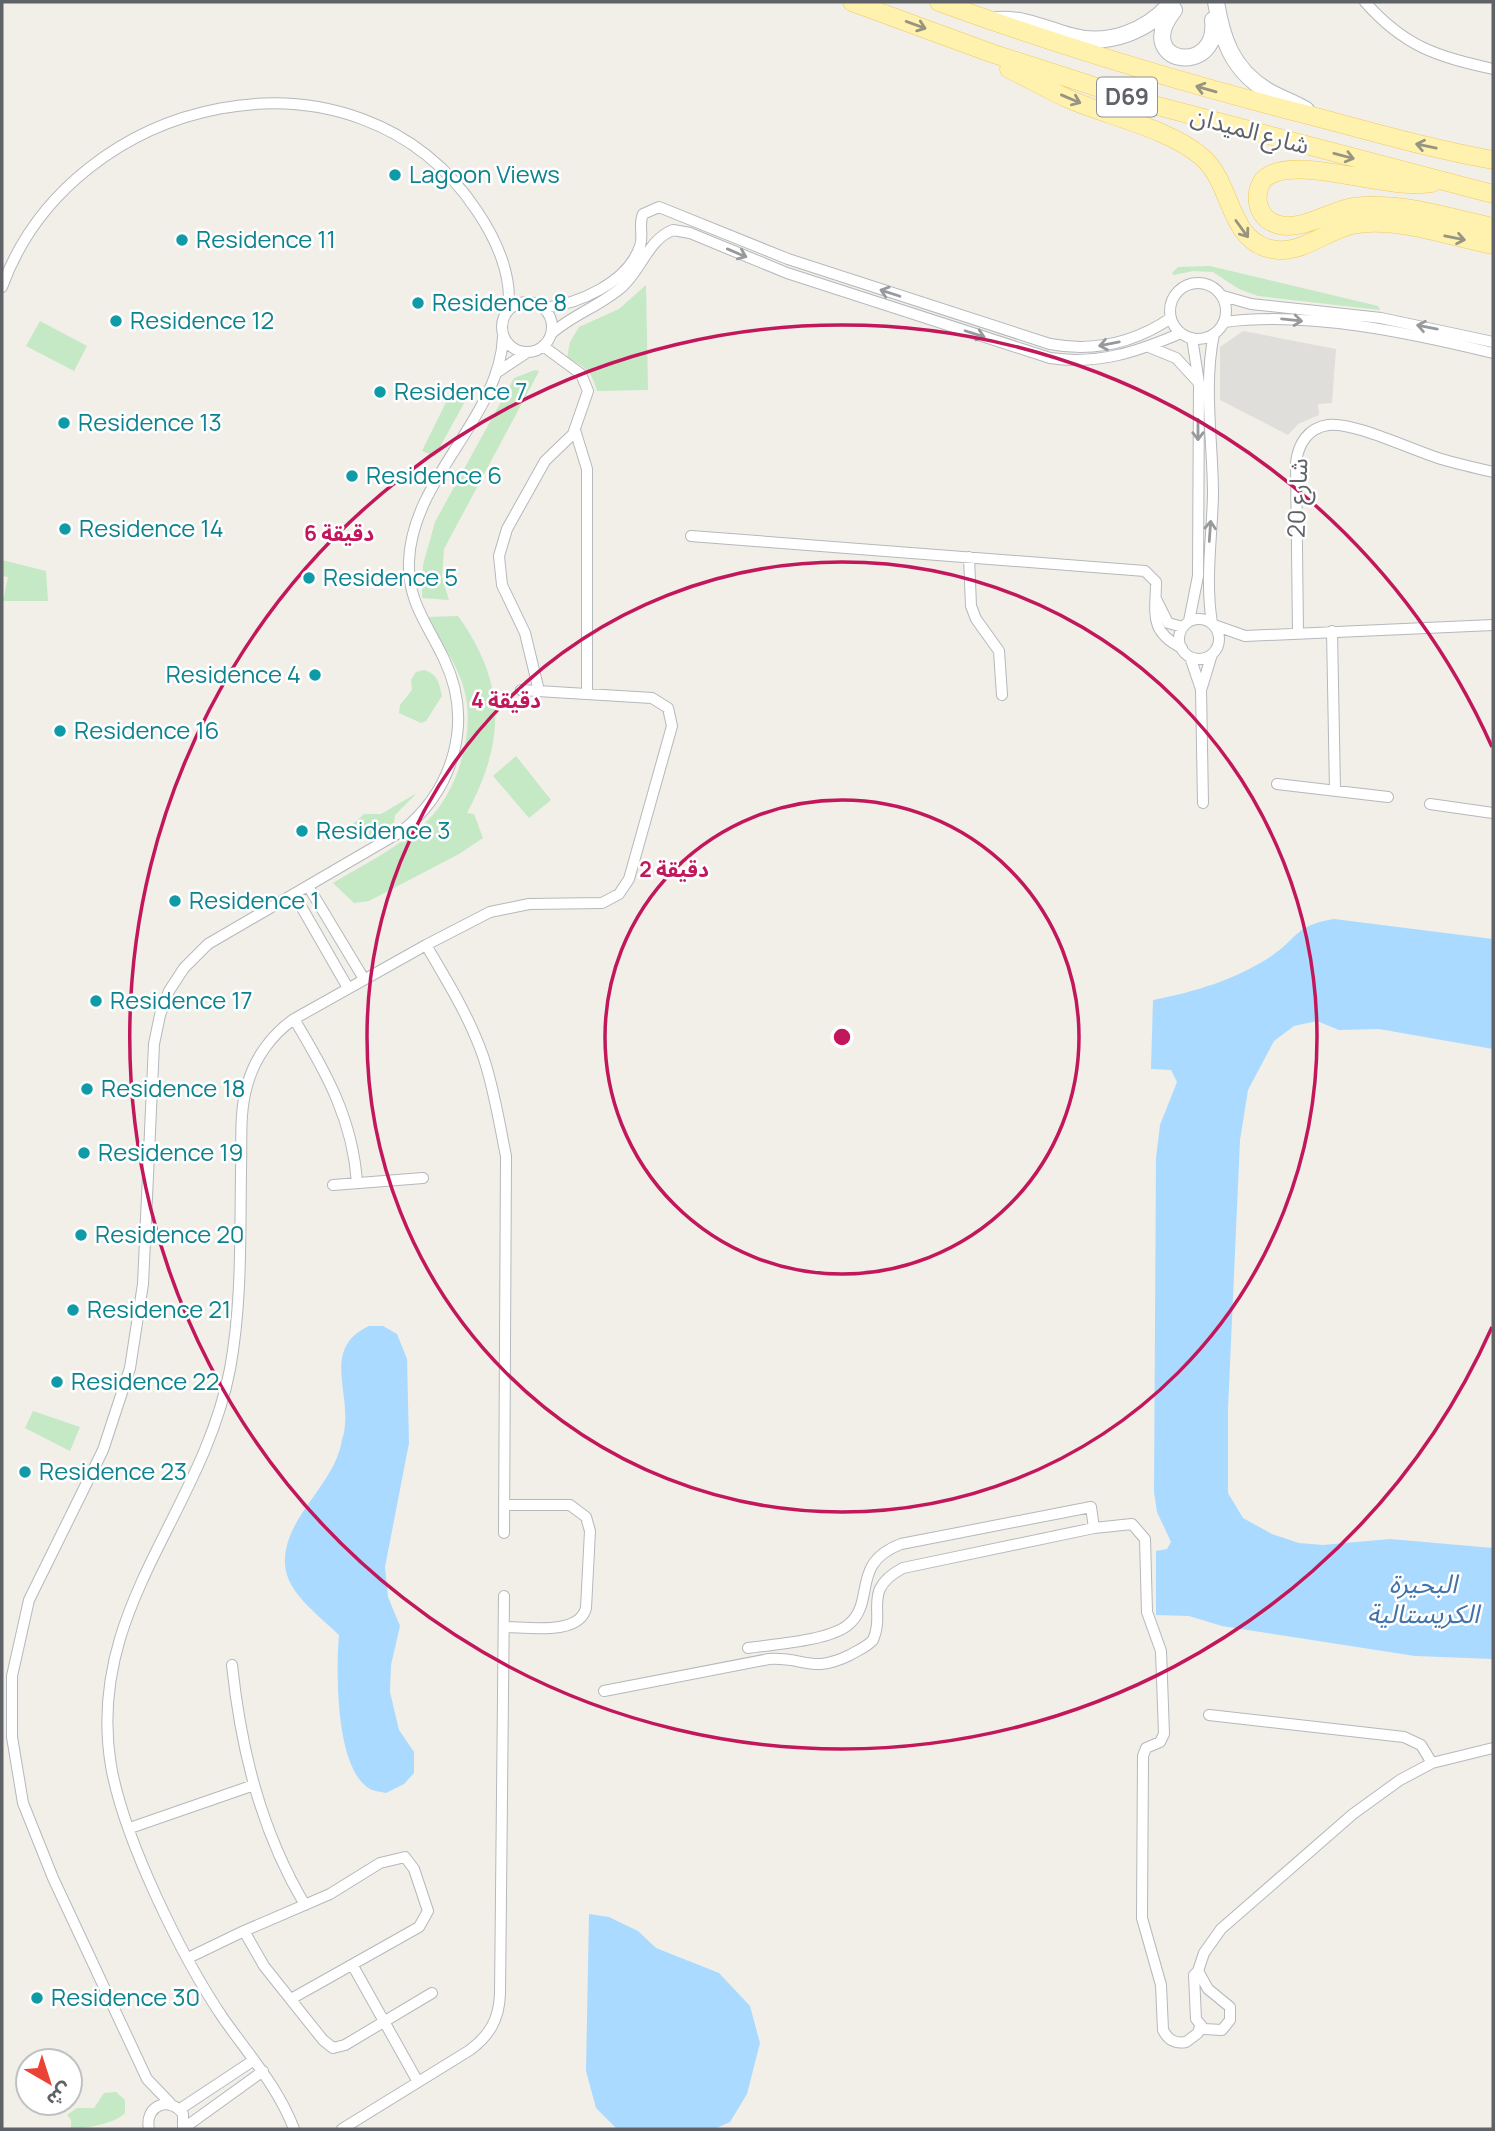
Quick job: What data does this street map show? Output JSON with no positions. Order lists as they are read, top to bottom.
{
  "streets": {
    "main road": ["D69", "شارع الميدان"],
    "street": ["شارع 20"]
  },
  "water": ["البحيرة الكريستالية"],
  "places": [
    "Lagoon Views",
    "Residence 11",
    "Residence 8",
    "Residence 12",
    "Residence 7",
    "Residence 13",
    "Residence 6",
    "Residence 14",
    "Residence 5",
    "Residence 4",
    "Residence 16",
    "Residence 3",
    "Residence 1",
    "Residence 17",
    "Residence 18",
    "Residence 19",
    "Residence 20",
    "Residence 21",
    "Residence 22",
    "Residence 23",
    "Residence 30"
  ],
  "north": "bottom right",
  "rings": ["6 دقيقة", "4 دقيقة", "2 دقيقة"]
}
